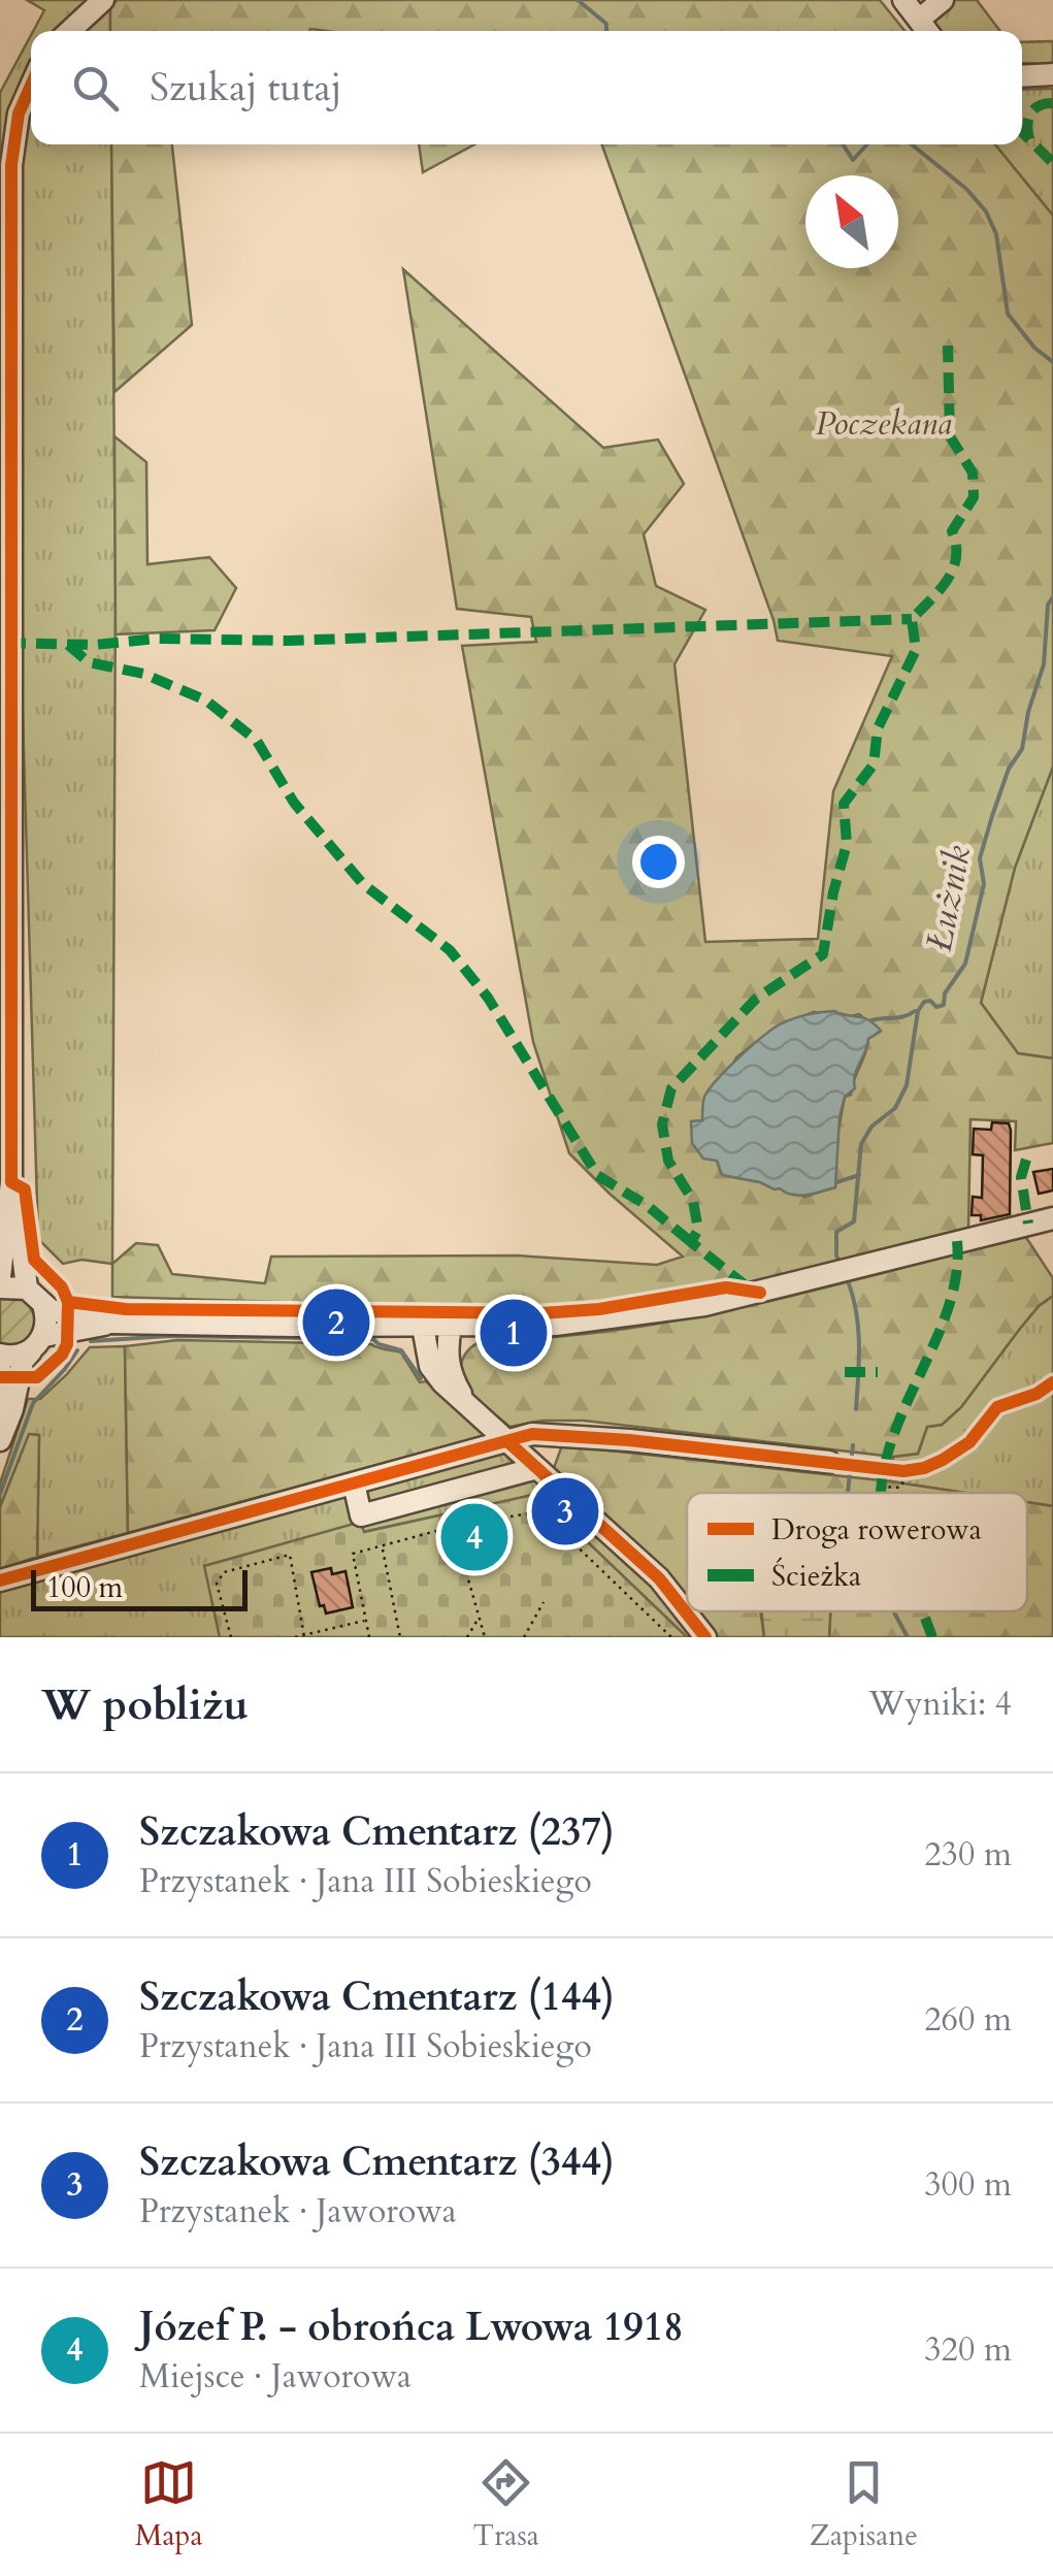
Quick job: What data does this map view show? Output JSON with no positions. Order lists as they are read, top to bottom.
{
  "water": ["Łużnik"],
  "parks": ["Poczekana"],
  "legend": ["Droga rowerowa", "Ścieżka"],
  "scale_bar": "100 m",
  "north": "top left",
  "page": {
    "search": "Szukaj tutaj",
    "pins": [
      "2",
      "1",
      "3",
      "4"
    ],
    "scale": "100 m",
    "heading": ["W pobliżu", "Wyniki: 4"],
    "list": [
      {
        "mark": "1",
        "name": "Szczakowa Cmentarz (237)",
        "note": "Przystanek · Jana III Sobieskiego",
        "value": "230 m"
      },
      {
        "mark": "2",
        "name": "Szczakowa Cmentarz (144)",
        "note": "Przystanek · Jana III Sobieskiego",
        "value": "260 m"
      },
      {
        "mark": "3",
        "name": "Szczakowa Cmentarz (344)",
        "note": "Przystanek · Jaworowa",
        "value": "300 m"
      },
      {
        "mark": "4",
        "name": "Józef P. - obrońca Lwowa 1918",
        "note": "Miejsce · Jaworowa",
        "value": "320 m"
      }
    ],
    "nav": ["Mapa", "Trasa", "Zapisane"]
  }
}
